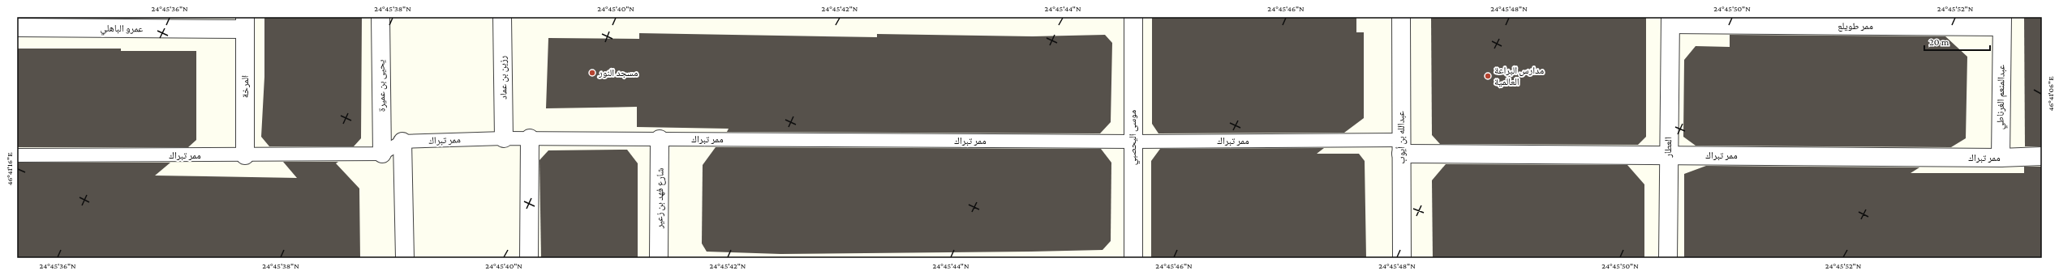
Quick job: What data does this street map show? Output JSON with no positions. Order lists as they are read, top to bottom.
{
  "streets": {
    "street": [
      "ممر طويلع",
      "عمرو الباهلي",
      "رزين بن عماد",
      "يحيى بن عميرة",
      "المرخة",
      "عبدالمنعم الغرناطي",
      "موسى اليحصبي",
      "عبدالله بن أيوب",
      "ممر تبراك",
      "العطار",
      "شارع فهد بن زعير"
    ]
  },
  "crossings": [
    ["ممر طويلع", "عبدالمنعم الغرناطي"],
    ["ممر طويلع", "العطار"],
    ["عمرو الباهلي", "المرخة"],
    ["رزين بن عماد", "ممر تبراك"],
    ["يحيى بن عميرة", "ممر تبراك"],
    ["المرخة", "ممر تبراك"],
    ["عبدالمنعم الغرناطي", "ممر تبراك"],
    ["موسى اليحصبي", "ممر تبراك"],
    ["عبدالله بن أيوب", "ممر تبراك"],
    ["ممر تبراك", "العطار"],
    ["ممر تبراك", "شارع فهد بن زعير"]
  ],
  "places": ["مسجد النور", "مدارس البراعة العالمية"],
  "scale_bar": "20 m",
  "coordinates": [
    "24°45'36\"N",
    "24°45'38\"N",
    "24°45'40\"N",
    "24°45'42\"N",
    "24°45'44\"N",
    "24°45'46\"N",
    "24°45'48\"N",
    "24°45'50\"N",
    "24°45'52\"N",
    "46°41'06\"E",
    "46°41'16\"E"
  ]
}
